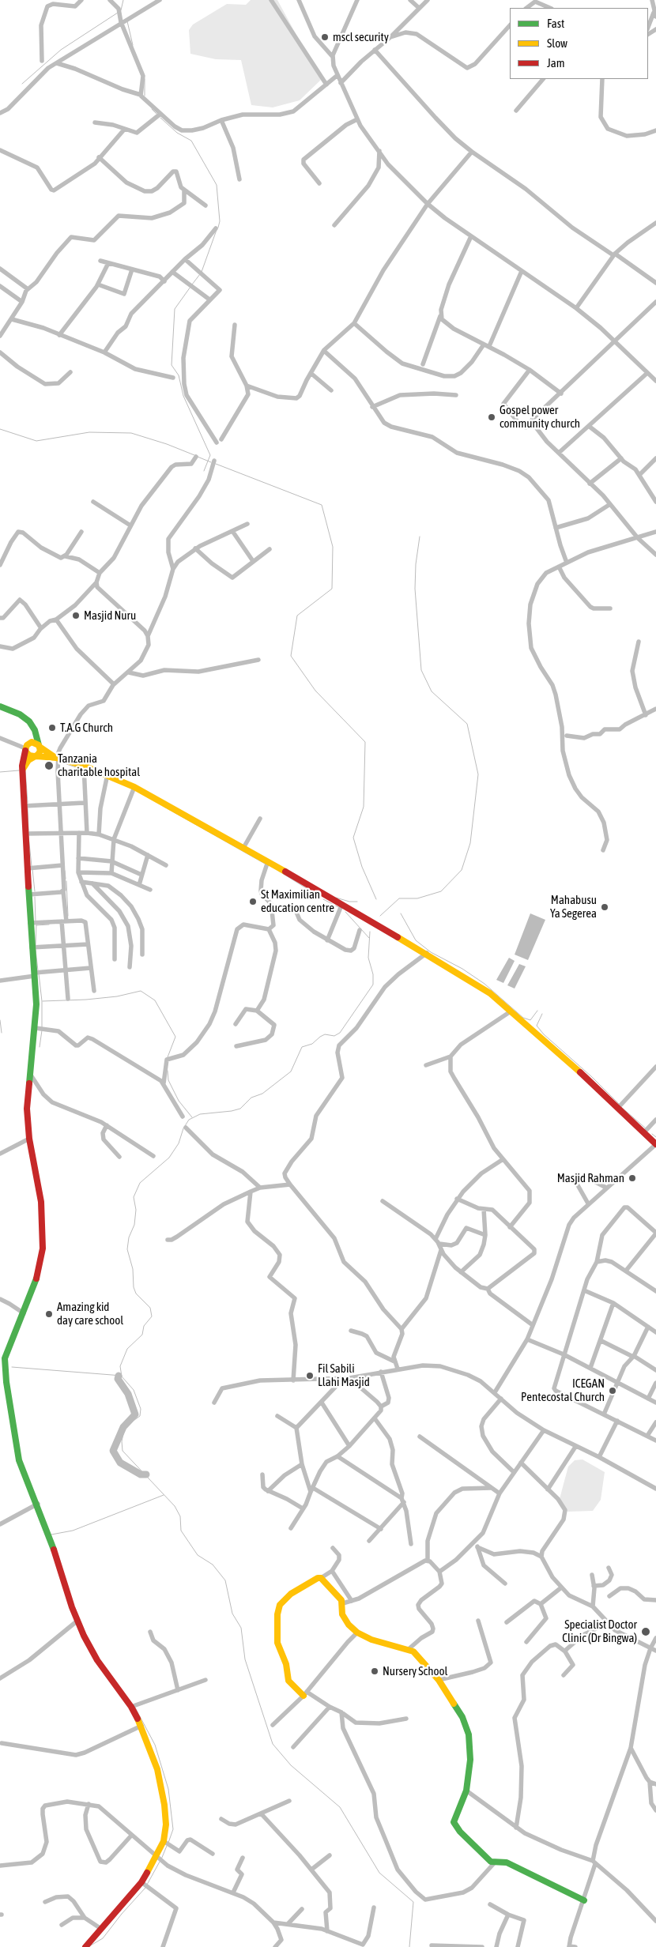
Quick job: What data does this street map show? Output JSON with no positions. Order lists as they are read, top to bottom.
{
  "places": [
    "mscl security",
    "Gospel power community church",
    "Masjid Nuru",
    "T.A.G Church",
    "Tanzania charitable hospital",
    "St Maximilian education centre",
    "Mahabusu Ya Segerea",
    "Masjid Rahman",
    "Amazing kid day care school",
    "Fil Sabili Llahi Masjid",
    "ICEGAN Pentecostal Church",
    "Specialist Doctor Clinic (Dr Bingwa)",
    "Nursery School"
  ],
  "legend": ["Fast", "Slow", "Jam"]
}
